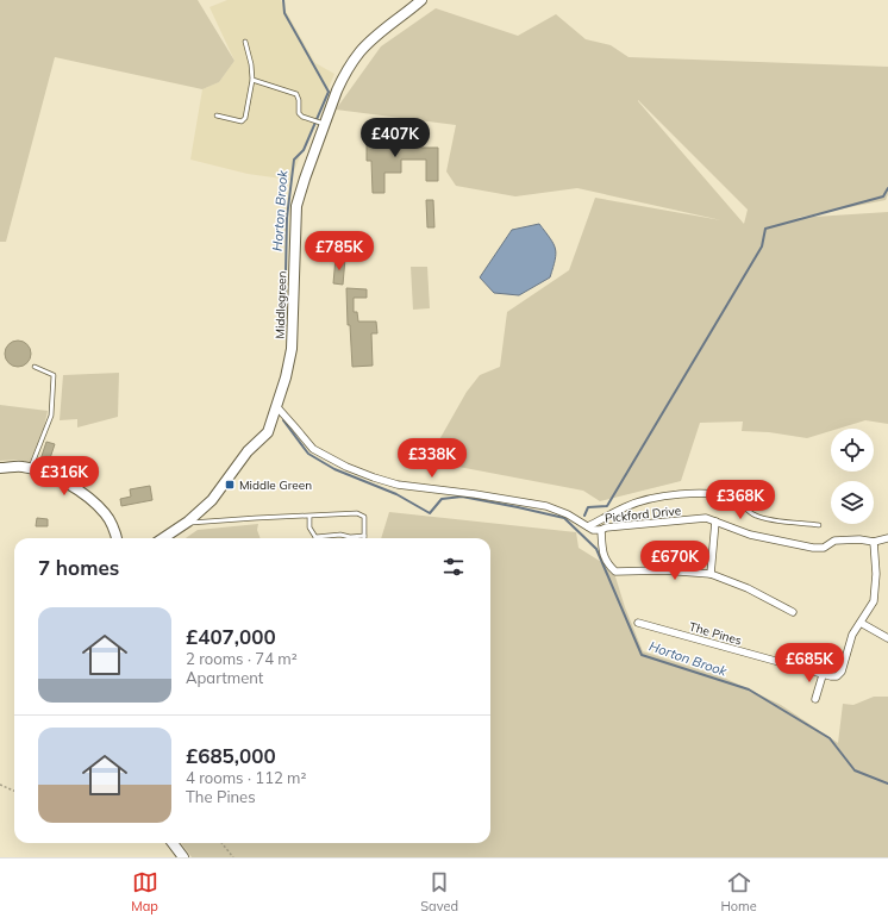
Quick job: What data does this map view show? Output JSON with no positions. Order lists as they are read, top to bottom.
{
  "streets": {
    "street": ["Middlegreen", "Pickford Drive", "The Pines"]
  },
  "water": ["Horton Brook"],
  "places": {
    "transit": ["Middle Green"]
  },
  "page": {
    "price": [
      "£407K",
      "£785K",
      "£338K",
      "£316K",
      "£368K",
      "£670K",
      "£685K"
    ],
    "heading": "7 homes",
    "list": [
      {
        "name": "£407,000",
        "note": "2 rooms · 74 m² · Apartment"
      },
      {
        "name": "£685,000",
        "note": "4 rooms · 112 m² · The Pines"
      }
    ],
    "tabs": ["Map", "Saved", "Home"]
  }
}
